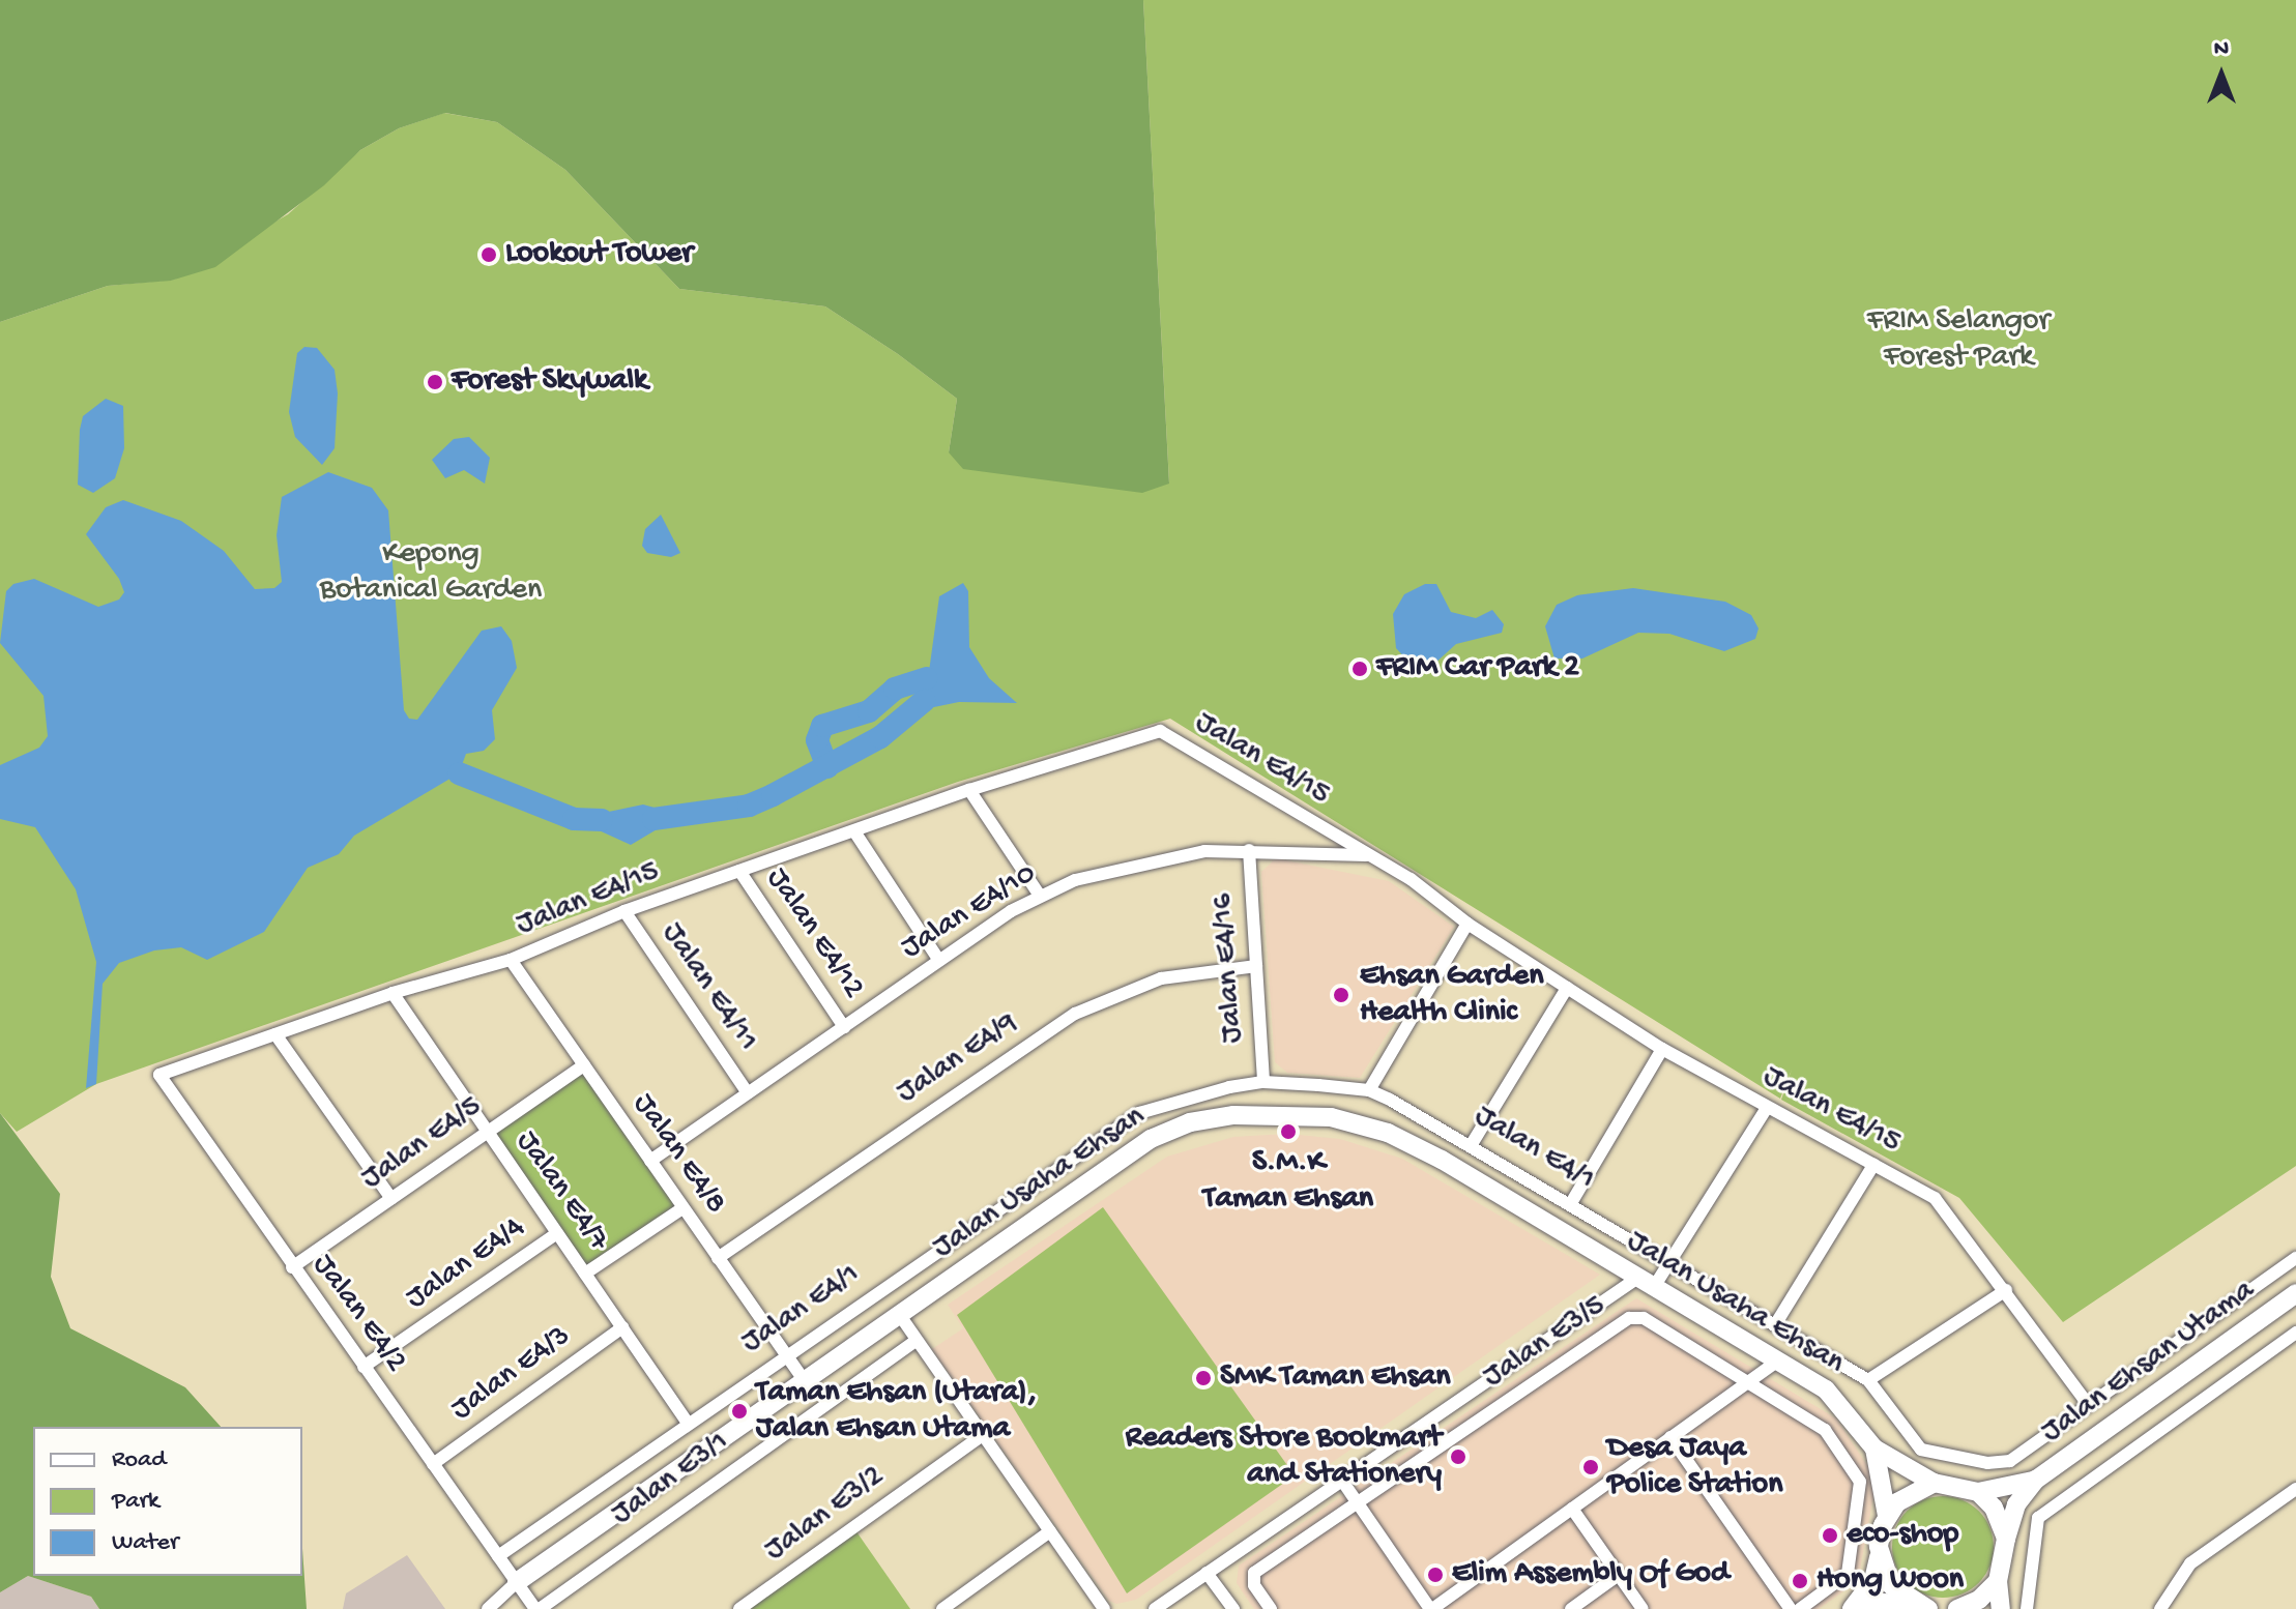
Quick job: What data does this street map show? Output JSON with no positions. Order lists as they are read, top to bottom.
{
  "streets": {
    "street": [
      "Jalan E4/15",
      "Jalan E4/10",
      "Jalan E4/12",
      "Jalan E4/16",
      "Jalan E4/11",
      "Jalan E4/9",
      "Jalan E4/5",
      "Jalan E4/1",
      "Jalan E4/8",
      "Jalan Usaha Ehsan",
      "Jalan E4/7",
      "Jalan E4/4",
      "Jalan E4/2",
      "Jalan E3/5",
      "Jalan Ehsan Utama",
      "Jalan E4/3",
      "Jalan E3/1",
      "Jalan E3/2"
    ]
  },
  "crossings": [
    ["Jalan E4/15", "Jalan E4/10"],
    ["Jalan E4/15", "Jalan E4/12"],
    ["Jalan E4/15", "Jalan E4/11"],
    ["Jalan E4/15", "Jalan E4/8"],
    ["Jalan E4/15", "Jalan E4/7"],
    ["Jalan E4/15", "Jalan E4/2"],
    ["Jalan E4/10", "Jalan E4/12"],
    ["Jalan E4/10", "Jalan E4/16"],
    ["Jalan E4/10", "Jalan E4/11"],
    ["Jalan E4/10", "Jalan E4/8"],
    ["Jalan E4/16", "Jalan E4/9"],
    ["Jalan E4/16", "Jalan E4/1"],
    ["Jalan E4/9", "Jalan E4/8"],
    ["Jalan E4/5", "Jalan E4/8"],
    ["Jalan E4/5", "Jalan E4/7"],
    ["Jalan E4/5", "Jalan E4/2"],
    ["Jalan E4/1", "Jalan E4/8"],
    ["Jalan E4/1", "Jalan E4/7"],
    ["Jalan E4/1", "Jalan E4/2"],
    ["Jalan E4/8", "Jalan Usaha Ehsan"],
    ["Jalan Usaha Ehsan", "Jalan E4/2"],
    ["Jalan Usaha Ehsan", "Jalan Ehsan Utama"],
    ["Jalan E4/7", "Jalan E4/4"],
    ["Jalan E4/7", "Jalan E4/3"],
    ["Jalan E4/4", "Jalan E4/2"],
    ["Jalan E4/2", "Jalan E4/3"],
    ["Jalan E4/2", "Jalan E3/1"]
  ],
  "parks": ["FRIM Selangor Forest Park", "Kepong Botanical Garden"],
  "places": [
    "Lookout Tower",
    "Forest Skywalk",
    "FRIM Car Park 2",
    "Ehsan Garden Health Clinic",
    "S.M.K Taman Ehsan",
    "SMK Taman Ehsan",
    "Taman Ehsan (Utara), Jalan Ehsan Utama",
    "Readers Store Bookmart and Stationery",
    "Desa Jaya Police Station",
    "eco-shop",
    "Elim Assembly Of God",
    "Hong Woon"
  ],
  "legend": ["Road", "Park", "Water"],
  "north": "top"
}
